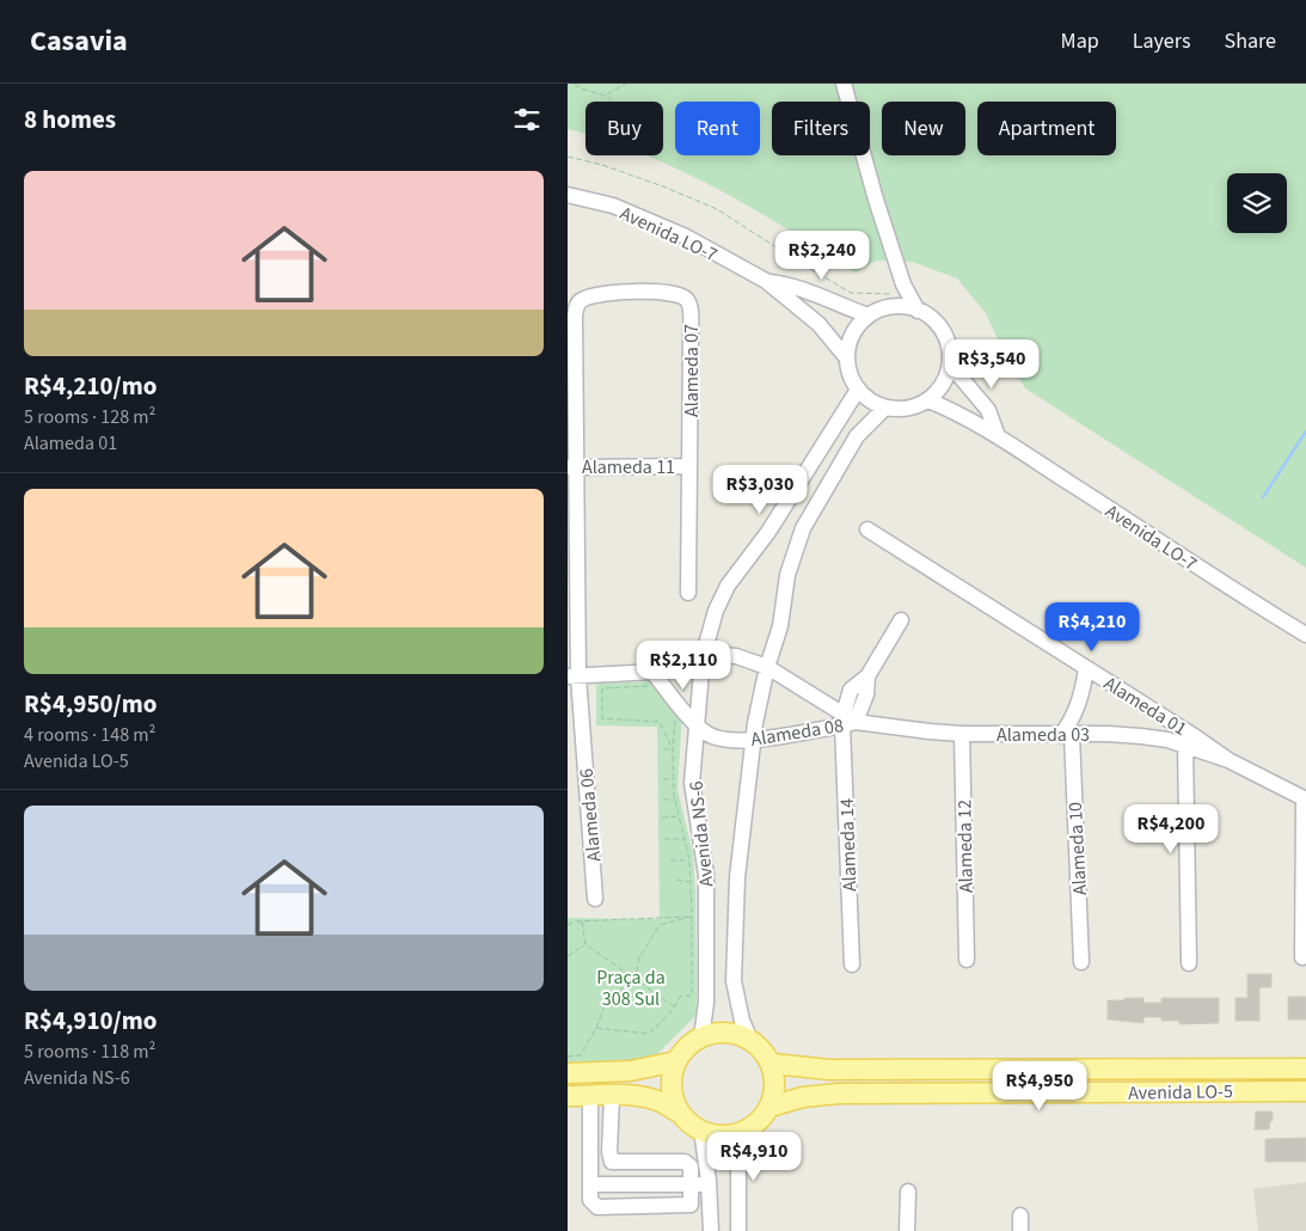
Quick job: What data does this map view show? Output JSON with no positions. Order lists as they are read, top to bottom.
{
  "streets": {
    "main road": ["Avenida LO-5"],
    "street": [
      "Avenida LO-7",
      "Alameda 07",
      "Alameda 11",
      "Alameda 01",
      "Alameda 08",
      "Alameda 03",
      "Alameda 06",
      "Avenida NS-6",
      "Alameda 14",
      "Alameda 12",
      "Alameda 10"
    ]
  },
  "crossings": [
    ["Alameda 07", "Alameda 11"],
    ["Alameda 07", "Alameda 06"],
    ["Alameda 11", "Alameda 06"],
    ["Alameda 01", "Alameda 03"],
    ["Alameda 08", "Alameda 03"],
    ["Alameda 08", "Alameda 06"],
    ["Alameda 08", "Avenida NS-6"],
    ["Alameda 08", "Alameda 14"],
    ["Alameda 03", "Alameda 14"],
    ["Alameda 03", "Alameda 12"],
    ["Alameda 03", "Alameda 10"],
    ["Avenida NS-6", "Avenida LO-5"]
  ],
  "parks": ["Praça da 308 Sul"],
  "page": {
    "header": "Casavia",
    "nav": ["Map", "Layers", "Share"],
    "heading": "8 homes",
    "chip": [
      "Buy",
      "Rent",
      "Filters",
      "New",
      "Apartment"
    ],
    "list": [
      {
        "name": "R$4,210/mo",
        "note": "5 rooms · 128 m² · Alameda 01"
      },
      {
        "name": "R$4,950/mo",
        "note": "4 rooms · 148 m² · Avenida LO-5"
      },
      {
        "name": "R$4,910/mo",
        "note": "5 rooms · 118 m² · Avenida NS-6"
      }
    ],
    "price": [
      "R$2,240",
      "R$3,540",
      "R$3,030",
      "R$4,210",
      "R$2,110",
      "R$4,200",
      "R$4,950",
      "R$4,910"
    ]
  }
}
